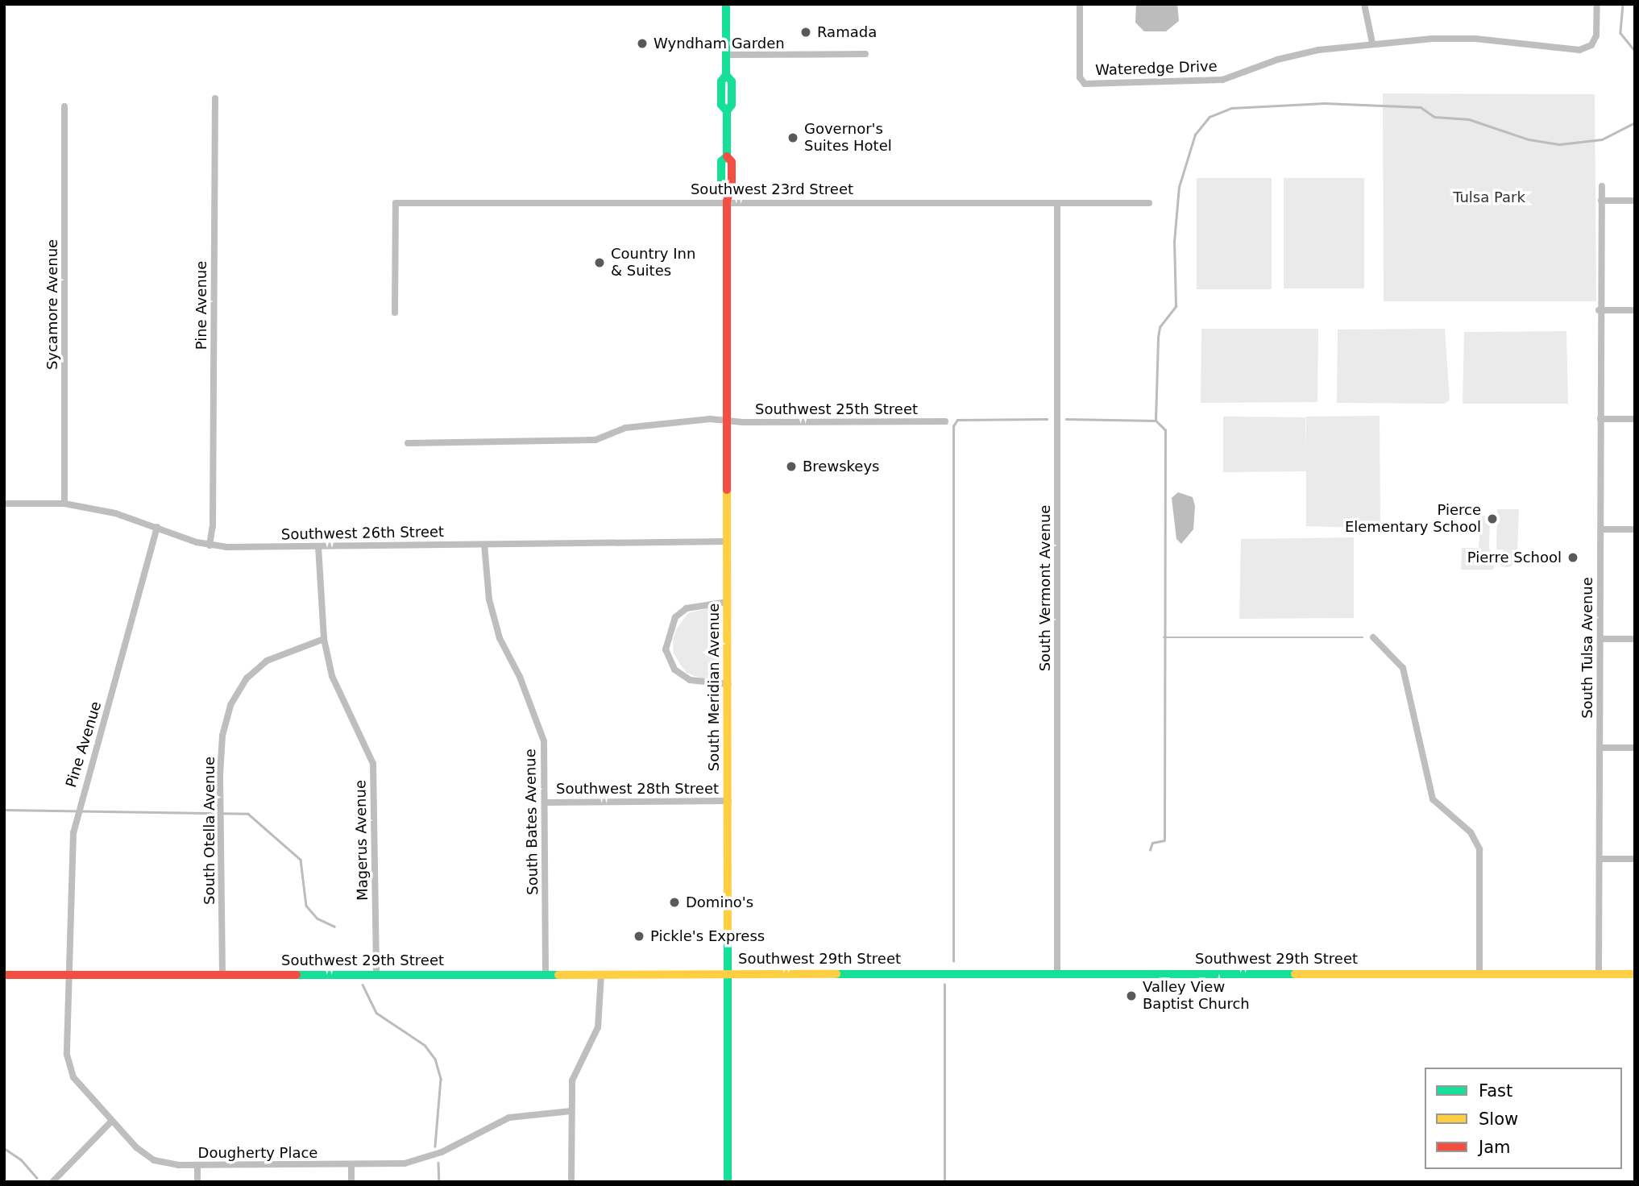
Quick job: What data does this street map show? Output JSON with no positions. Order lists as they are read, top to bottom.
{
  "streets": {
    "main road": ["South Meridian Avenue", "Southwest 29th Street"],
    "street": [
      "Wateredge Drive",
      "Southwest 23rd Street",
      "Sycamore Avenue",
      "Pine Avenue",
      "Southwest 25th Street",
      "Southwest 26th Street",
      "South Vermont Avenue",
      "South Tulsa Avenue",
      "Southwest 28th Street",
      "South Bates Avenue",
      "South Otella Avenue",
      "Magerus Avenue",
      "Dougherty Place"
    ]
  },
  "crossings": [
    ["Southwest 23rd Street", "South Vermont Avenue"],
    ["Southwest 23rd Street", "South Meridian Avenue"],
    ["Sycamore Avenue", "Southwest 26th Street"],
    ["Pine Avenue", "Southwest 26th Street"],
    ["Pine Avenue", "Southwest 29th Street"],
    ["Pine Avenue", "Dougherty Place"],
    ["Southwest 25th Street", "South Meridian Avenue"],
    ["Southwest 26th Street", "South Meridian Avenue"],
    ["Southwest 26th Street", "South Bates Avenue"],
    ["Southwest 26th Street", "Magerus Avenue"],
    ["South Vermont Avenue", "Southwest 29th Street"],
    ["South Tulsa Avenue", "Southwest 29th Street"],
    ["South Meridian Avenue", "Southwest 28th Street"],
    ["South Meridian Avenue", "Southwest 29th Street"],
    ["Southwest 28th Street", "South Bates Avenue"],
    ["South Bates Avenue", "Southwest 29th Street"],
    ["South Otella Avenue", "Magerus Avenue"],
    ["South Otella Avenue", "Southwest 29th Street"],
    ["Magerus Avenue", "Southwest 29th Street"],
    ["Southwest 29th Street", "Dougherty Place"]
  ],
  "parks": ["Tulsa Park"],
  "places": [
    "Ramada",
    "Wyndham Garden",
    "Governor's Suites Hotel",
    "Country Inn & Suites",
    "Brewskeys",
    "Pierce Elementary School",
    "Pierre School",
    "Domino's",
    "Pickle's Express",
    "Valley View Baptist Church"
  ],
  "legend": ["Fast", "Slow", "Jam"]
}
